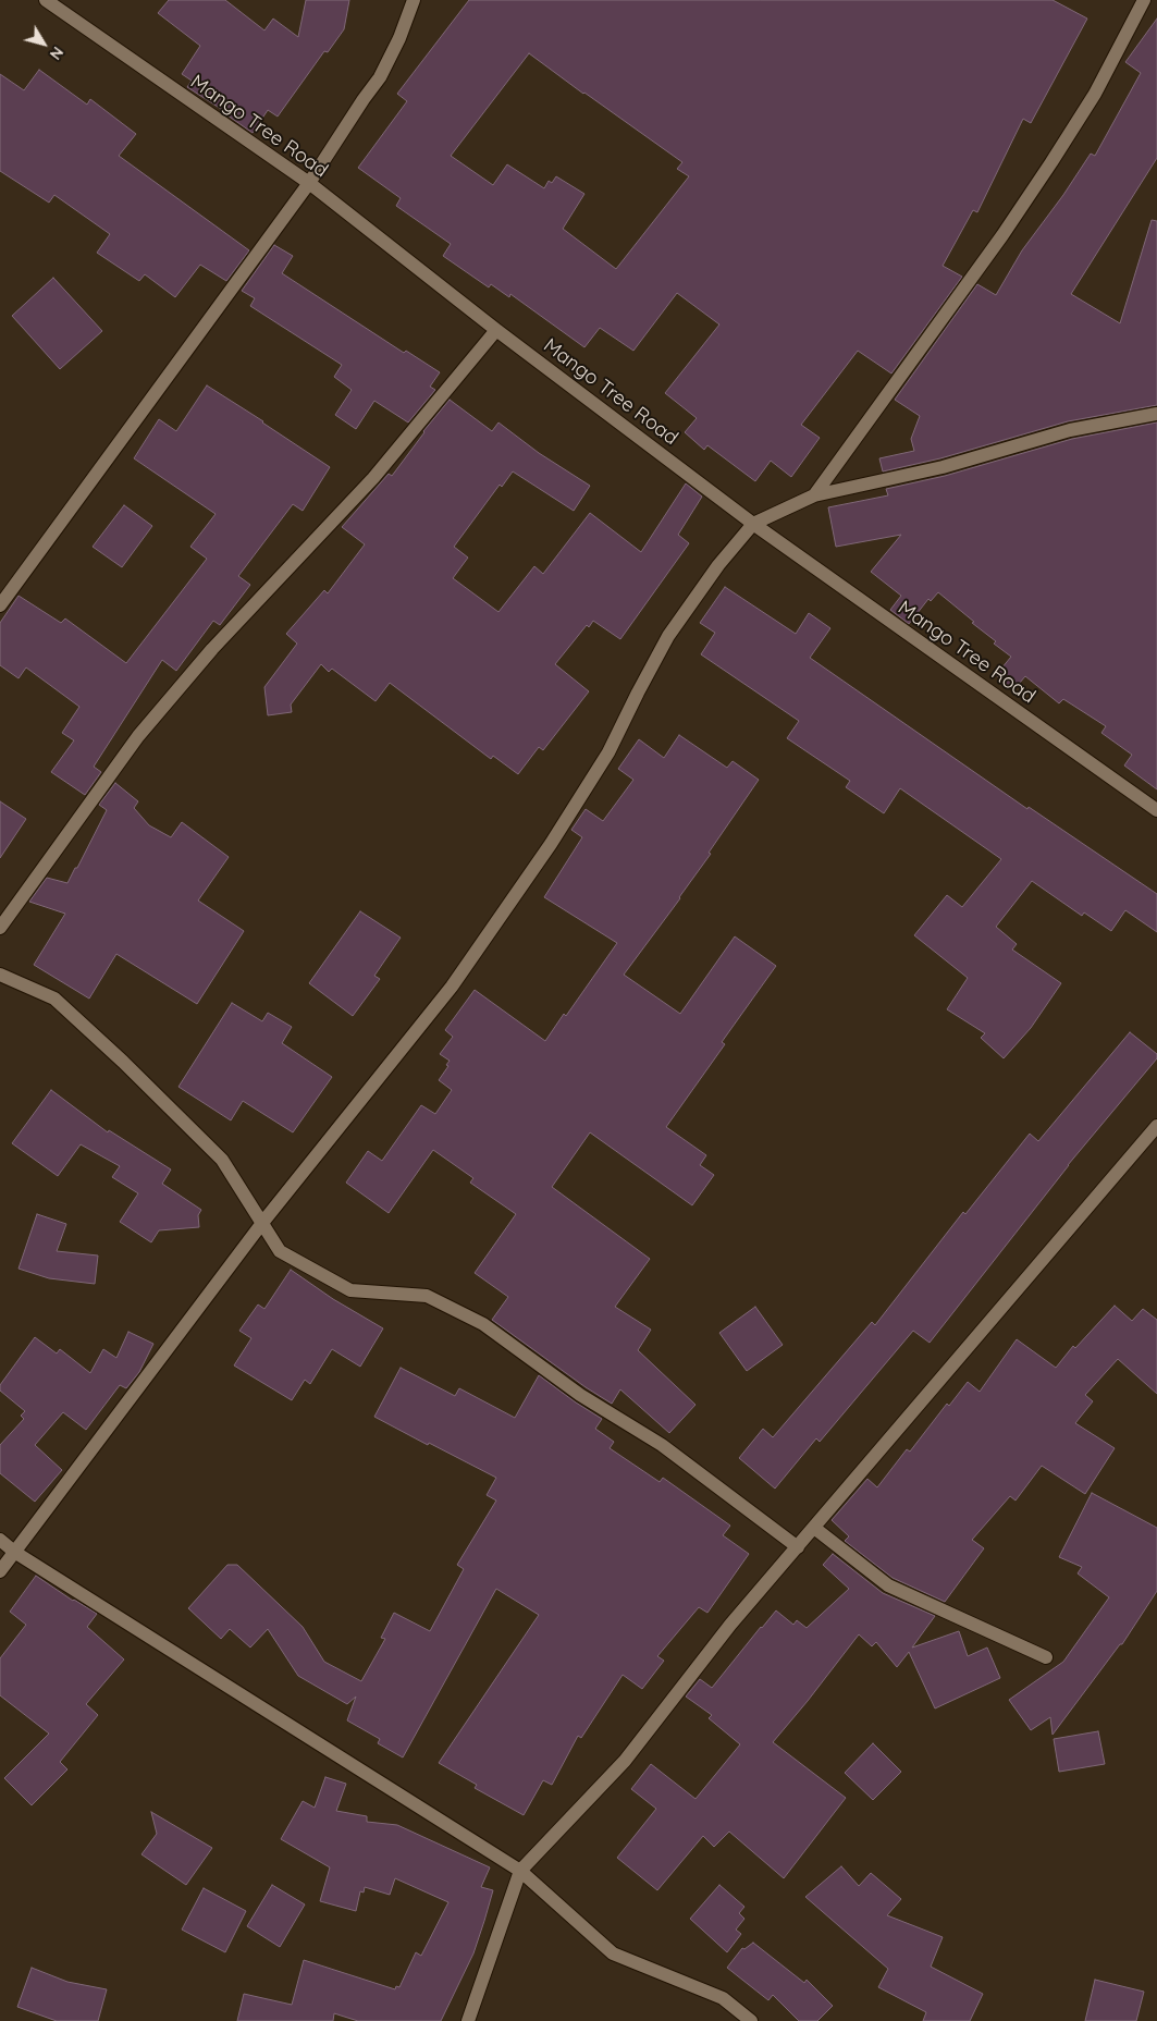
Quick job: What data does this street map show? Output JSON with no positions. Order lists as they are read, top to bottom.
{
  "streets": {
    "street": ["Mango Tree Road"]
  },
  "north": "bottom right"
}
